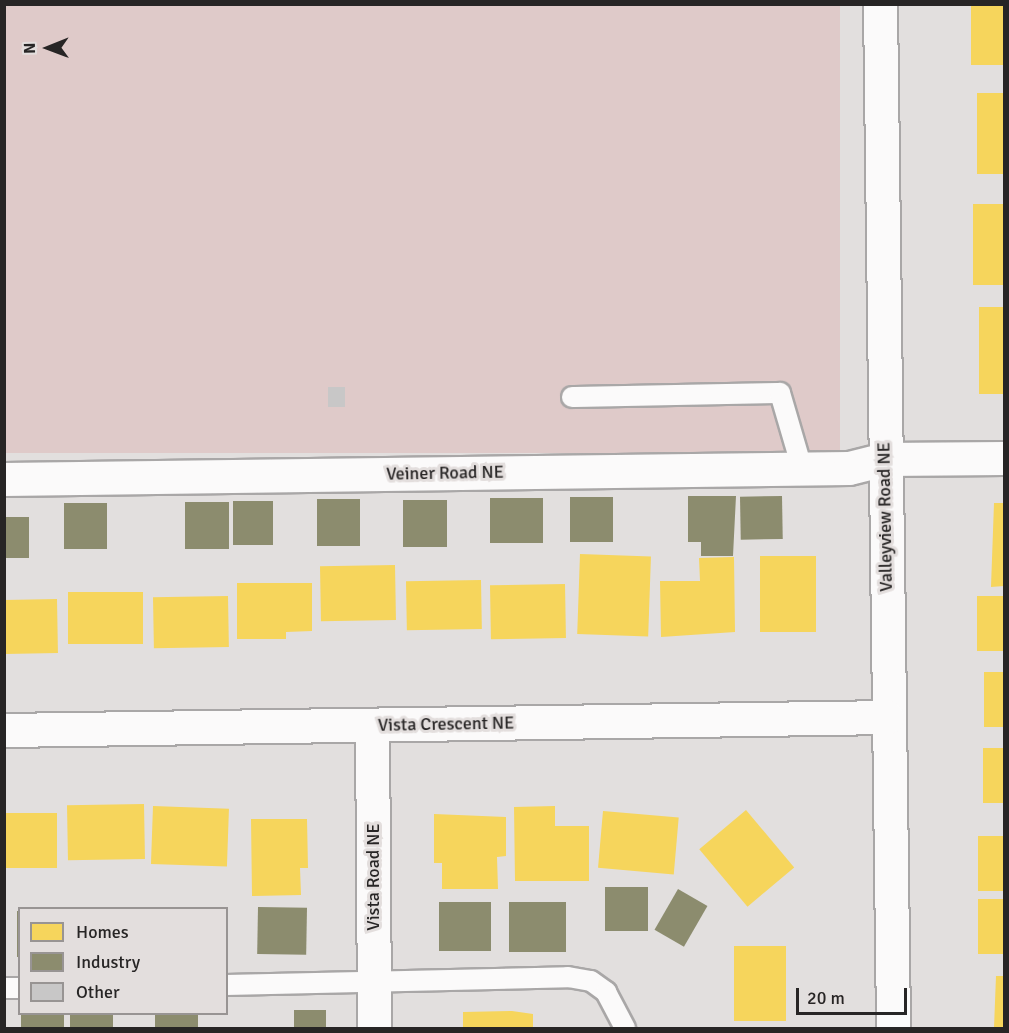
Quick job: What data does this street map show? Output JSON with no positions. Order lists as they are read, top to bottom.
{
  "streets": {
    "street": [
      "Veiner Road NE",
      "Valleyview Road NE",
      "Vista Crescent NE",
      "Vista Road NE"
    ]
  },
  "crossings": [
    ["Veiner Road NE", "Valleyview Road NE"],
    ["Valleyview Road NE", "Vista Crescent NE"],
    ["Vista Crescent NE", "Vista Road NE"]
  ],
  "legend": ["Homes", "Industry", "Other"],
  "scale_bar": "20 m",
  "north": "left"
}
